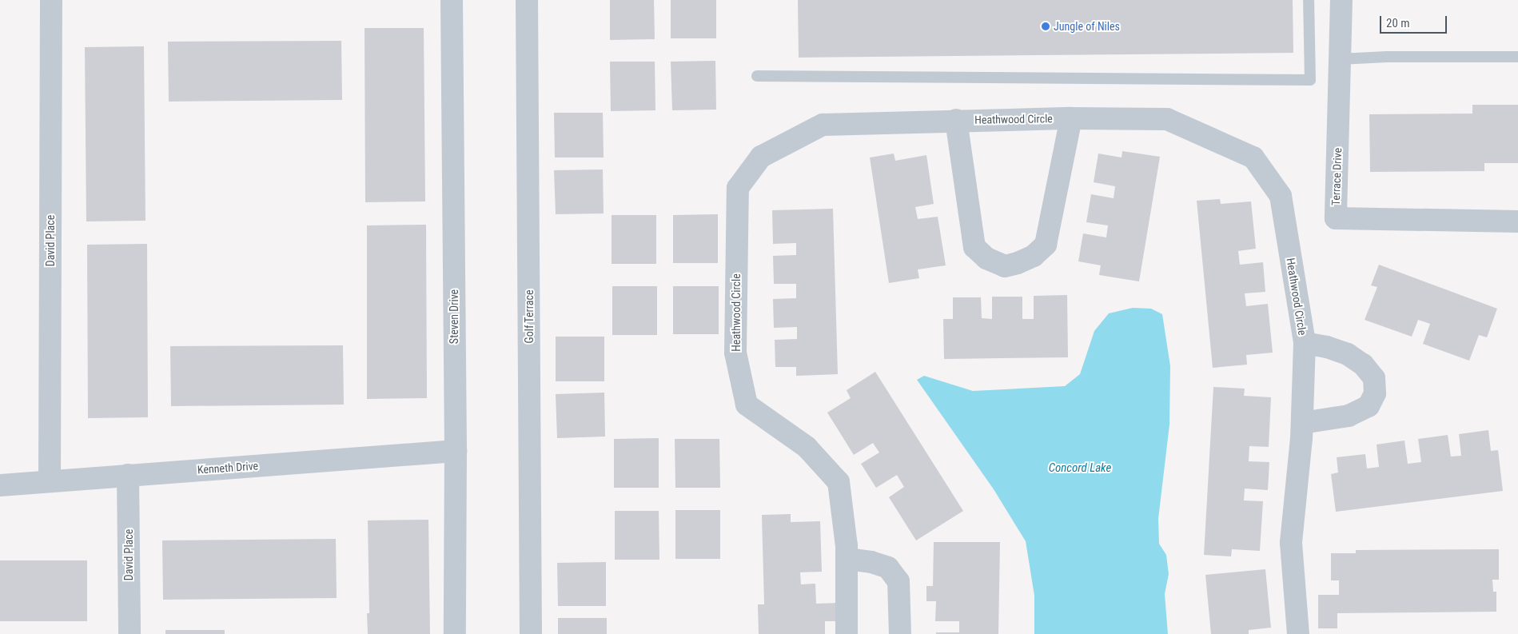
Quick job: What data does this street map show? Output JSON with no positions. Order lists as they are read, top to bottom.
{
  "streets": {
    "street": [
      "Heathwood Circle",
      "Terrace Drive",
      "David Place",
      "Steven Drive",
      "Golf Terrace",
      "Kenneth Drive"
    ]
  },
  "crossings": [
    ["David Place", "Kenneth Drive"],
    ["Steven Drive", "Kenneth Drive"]
  ],
  "water": ["Concord Lake"],
  "places": ["Jungle of Niles"],
  "scale_bar": "20 m"
}
